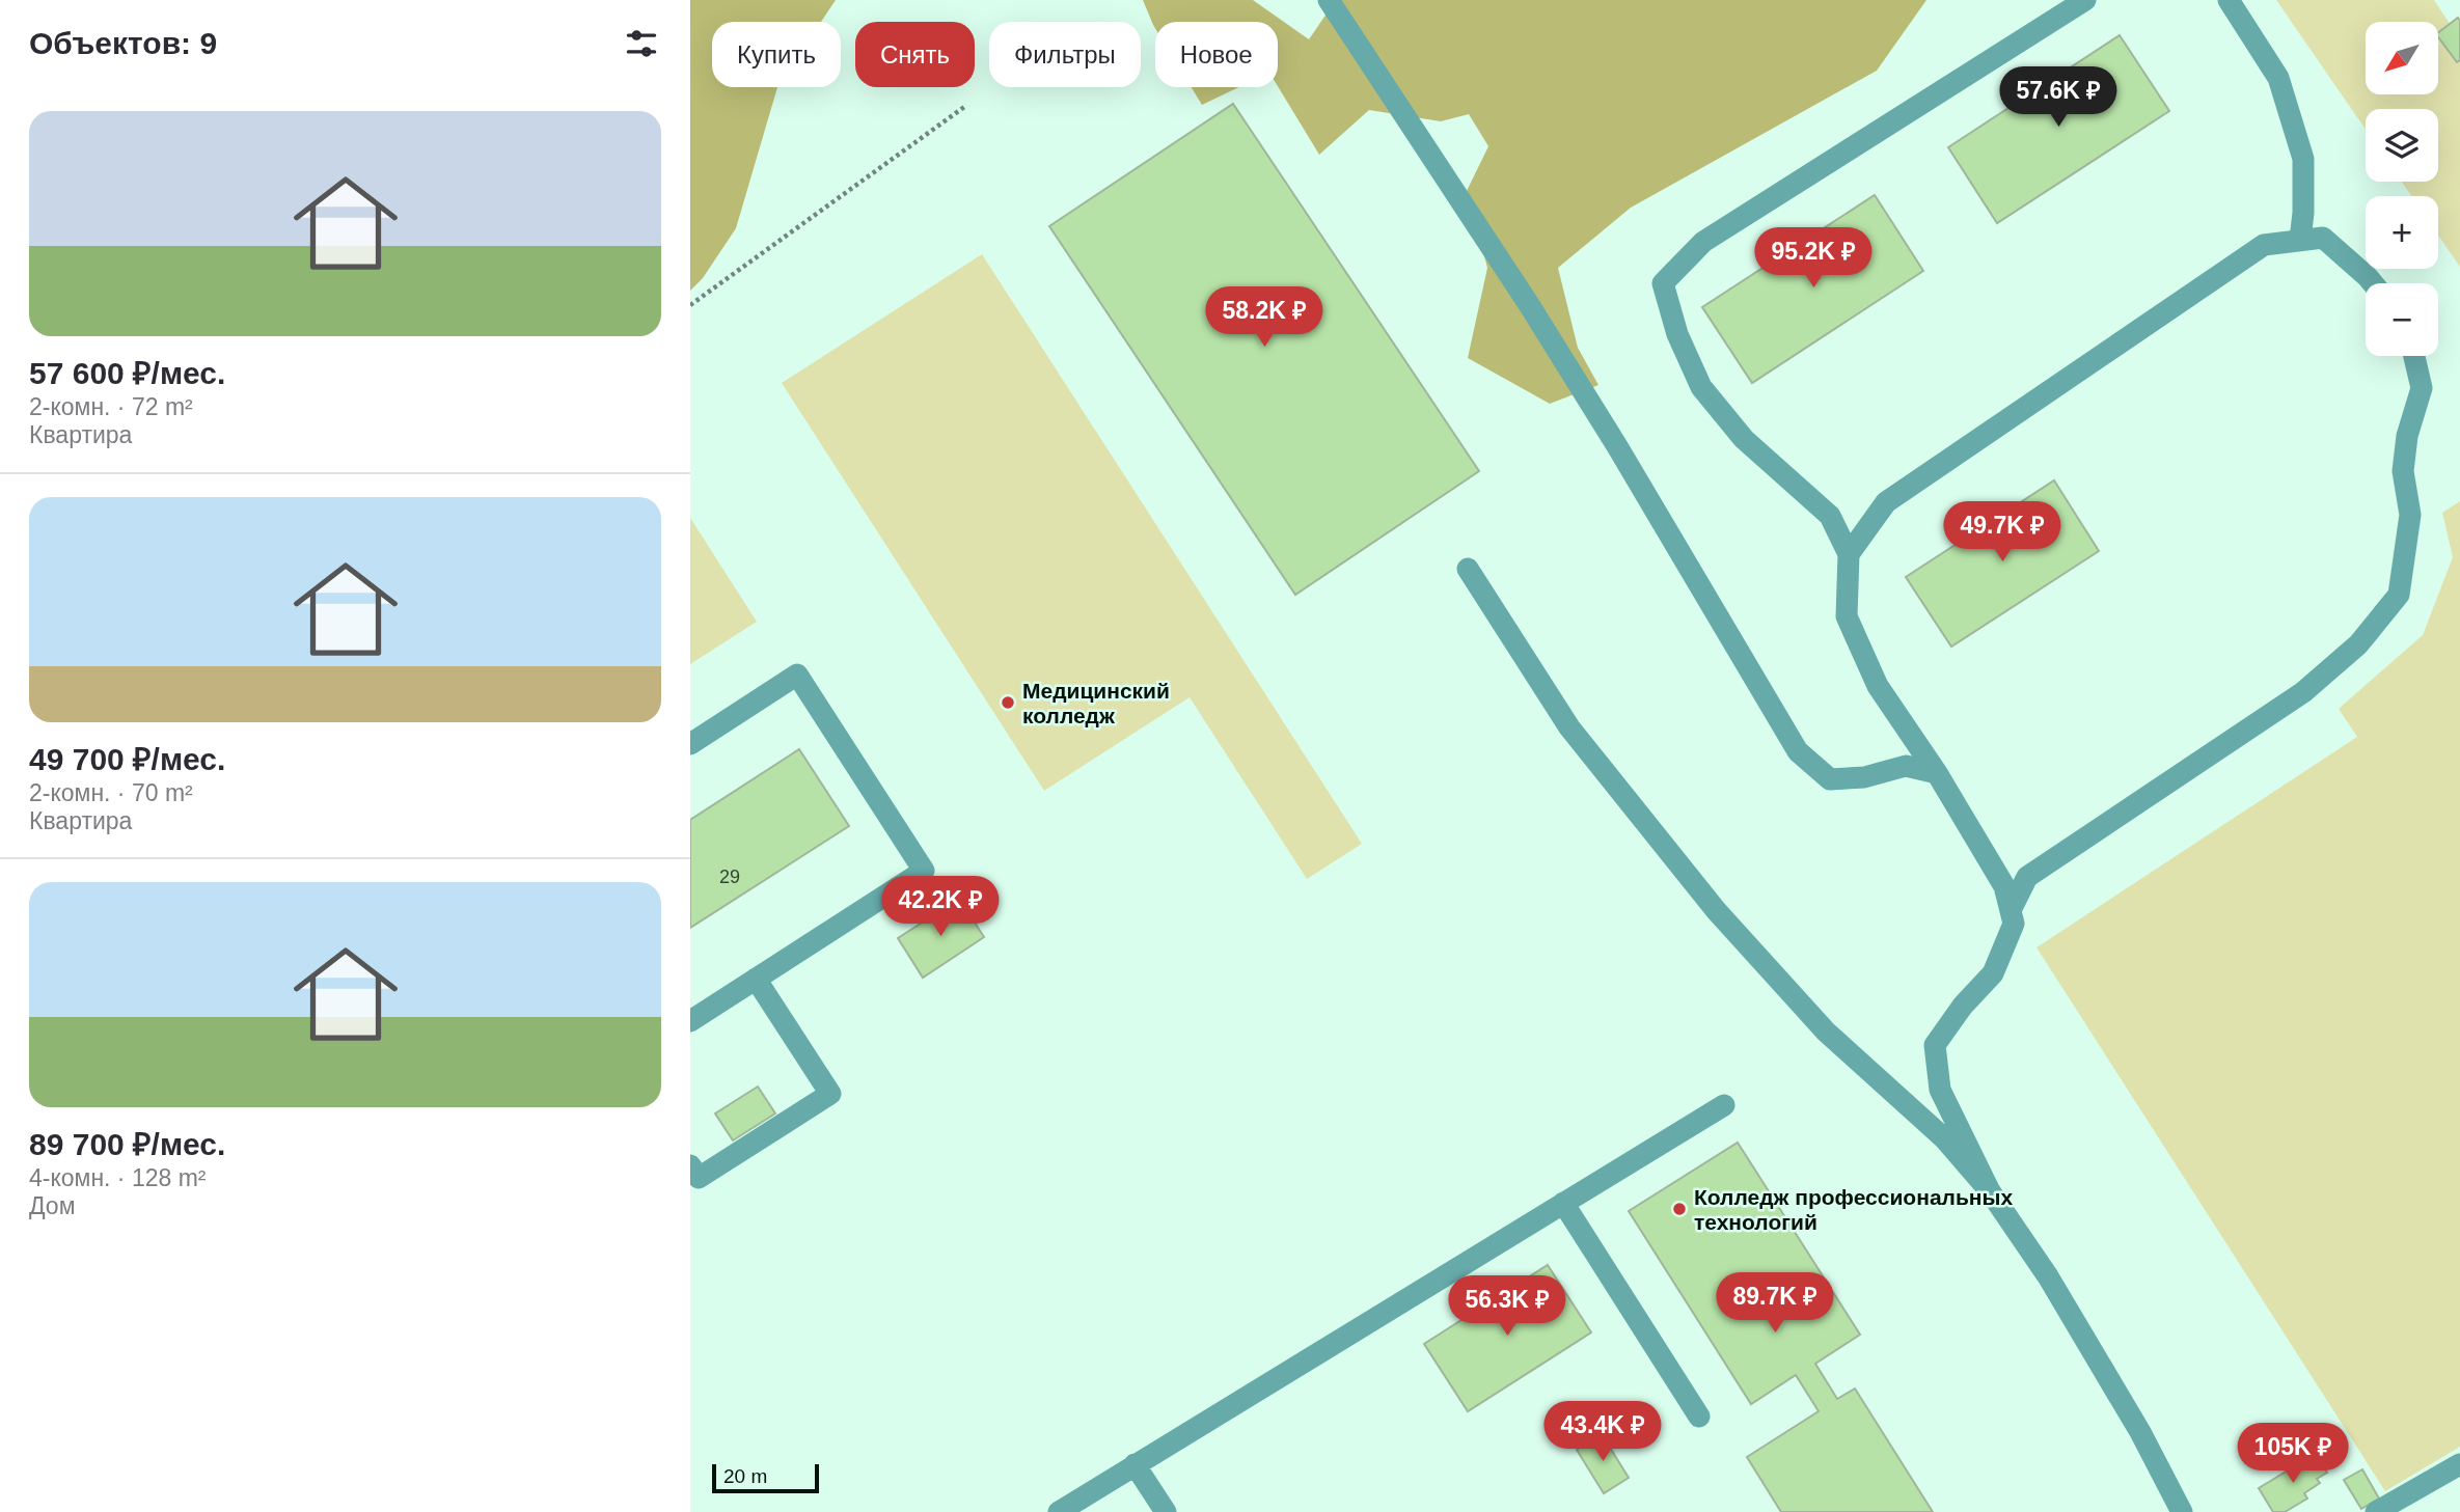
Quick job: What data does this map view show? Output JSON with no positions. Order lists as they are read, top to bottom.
{
  "places": ["Медицинский колледж", "Колледж профессиональных технологий"],
  "house_numbers": ["29"],
  "scale_bar": "20 m",
  "north": "bottom left",
  "page": {
    "heading": "Объектов: 9",
    "map_buttons": ["+", "−"],
    "chip": [
      "Купить",
      "Снять",
      "Фильтры",
      "Новое"
    ],
    "price": [
      "57.6K ₽",
      "95.2K ₽",
      "58.2K ₽",
      "49.7K ₽",
      "42.2K ₽",
      "89.7K ₽",
      "56.3K ₽",
      "43.4K ₽",
      "105K ₽"
    ],
    "list": [
      {
        "name": "57 600 ₽/мес.",
        "note": "2-комн. · 72 m² · Квартира"
      },
      {
        "name": "49 700 ₽/мес.",
        "note": "2-комн. · 70 m² · Квартира"
      },
      {
        "name": "89 700 ₽/мес.",
        "note": "4-комн. · 128 m² · Дом"
      }
    ],
    "scale": "20 m"
  }
}
